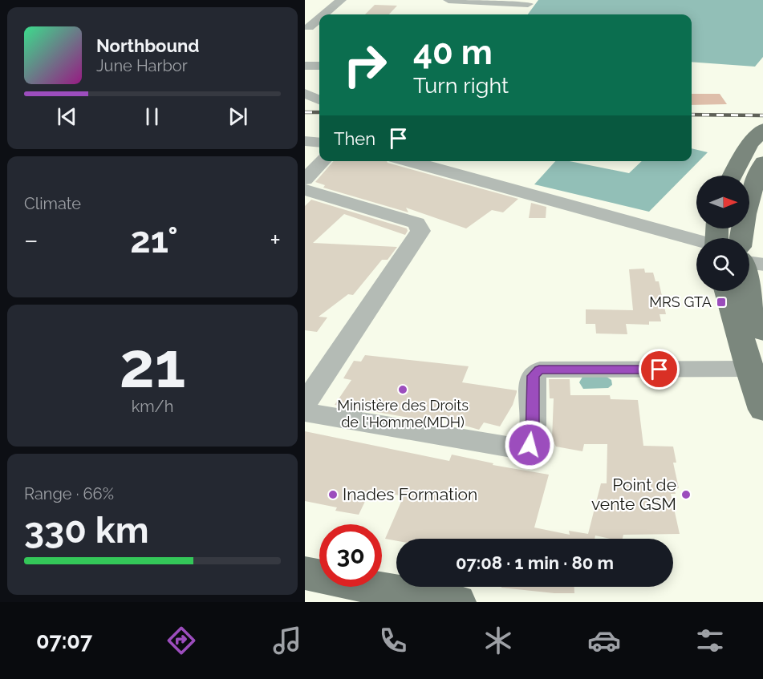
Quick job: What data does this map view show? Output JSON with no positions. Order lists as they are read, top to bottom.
{
  "places": {
    "transit": ["MRS GTA"],
    "other": ["Ministère des Droits de l'Homme(MDH)", "Inades Formation", "Point de vente GSM"]
  },
  "north": "right",
  "page": {
    "turn": ["40 m", "Turn right"],
    "song": ["Northbound", "June Harbor"],
    "then": "Then",
    "tile": [
      "Climate",
      ["21", "km/h"],
      ["Range · 66%", "330 km"]
    ],
    "heat": ["−", "21°", "+"],
    "limit": "30",
    "trip": "07:08 · 1 min · 80 m",
    "tabs": "07:07"
  }
}
